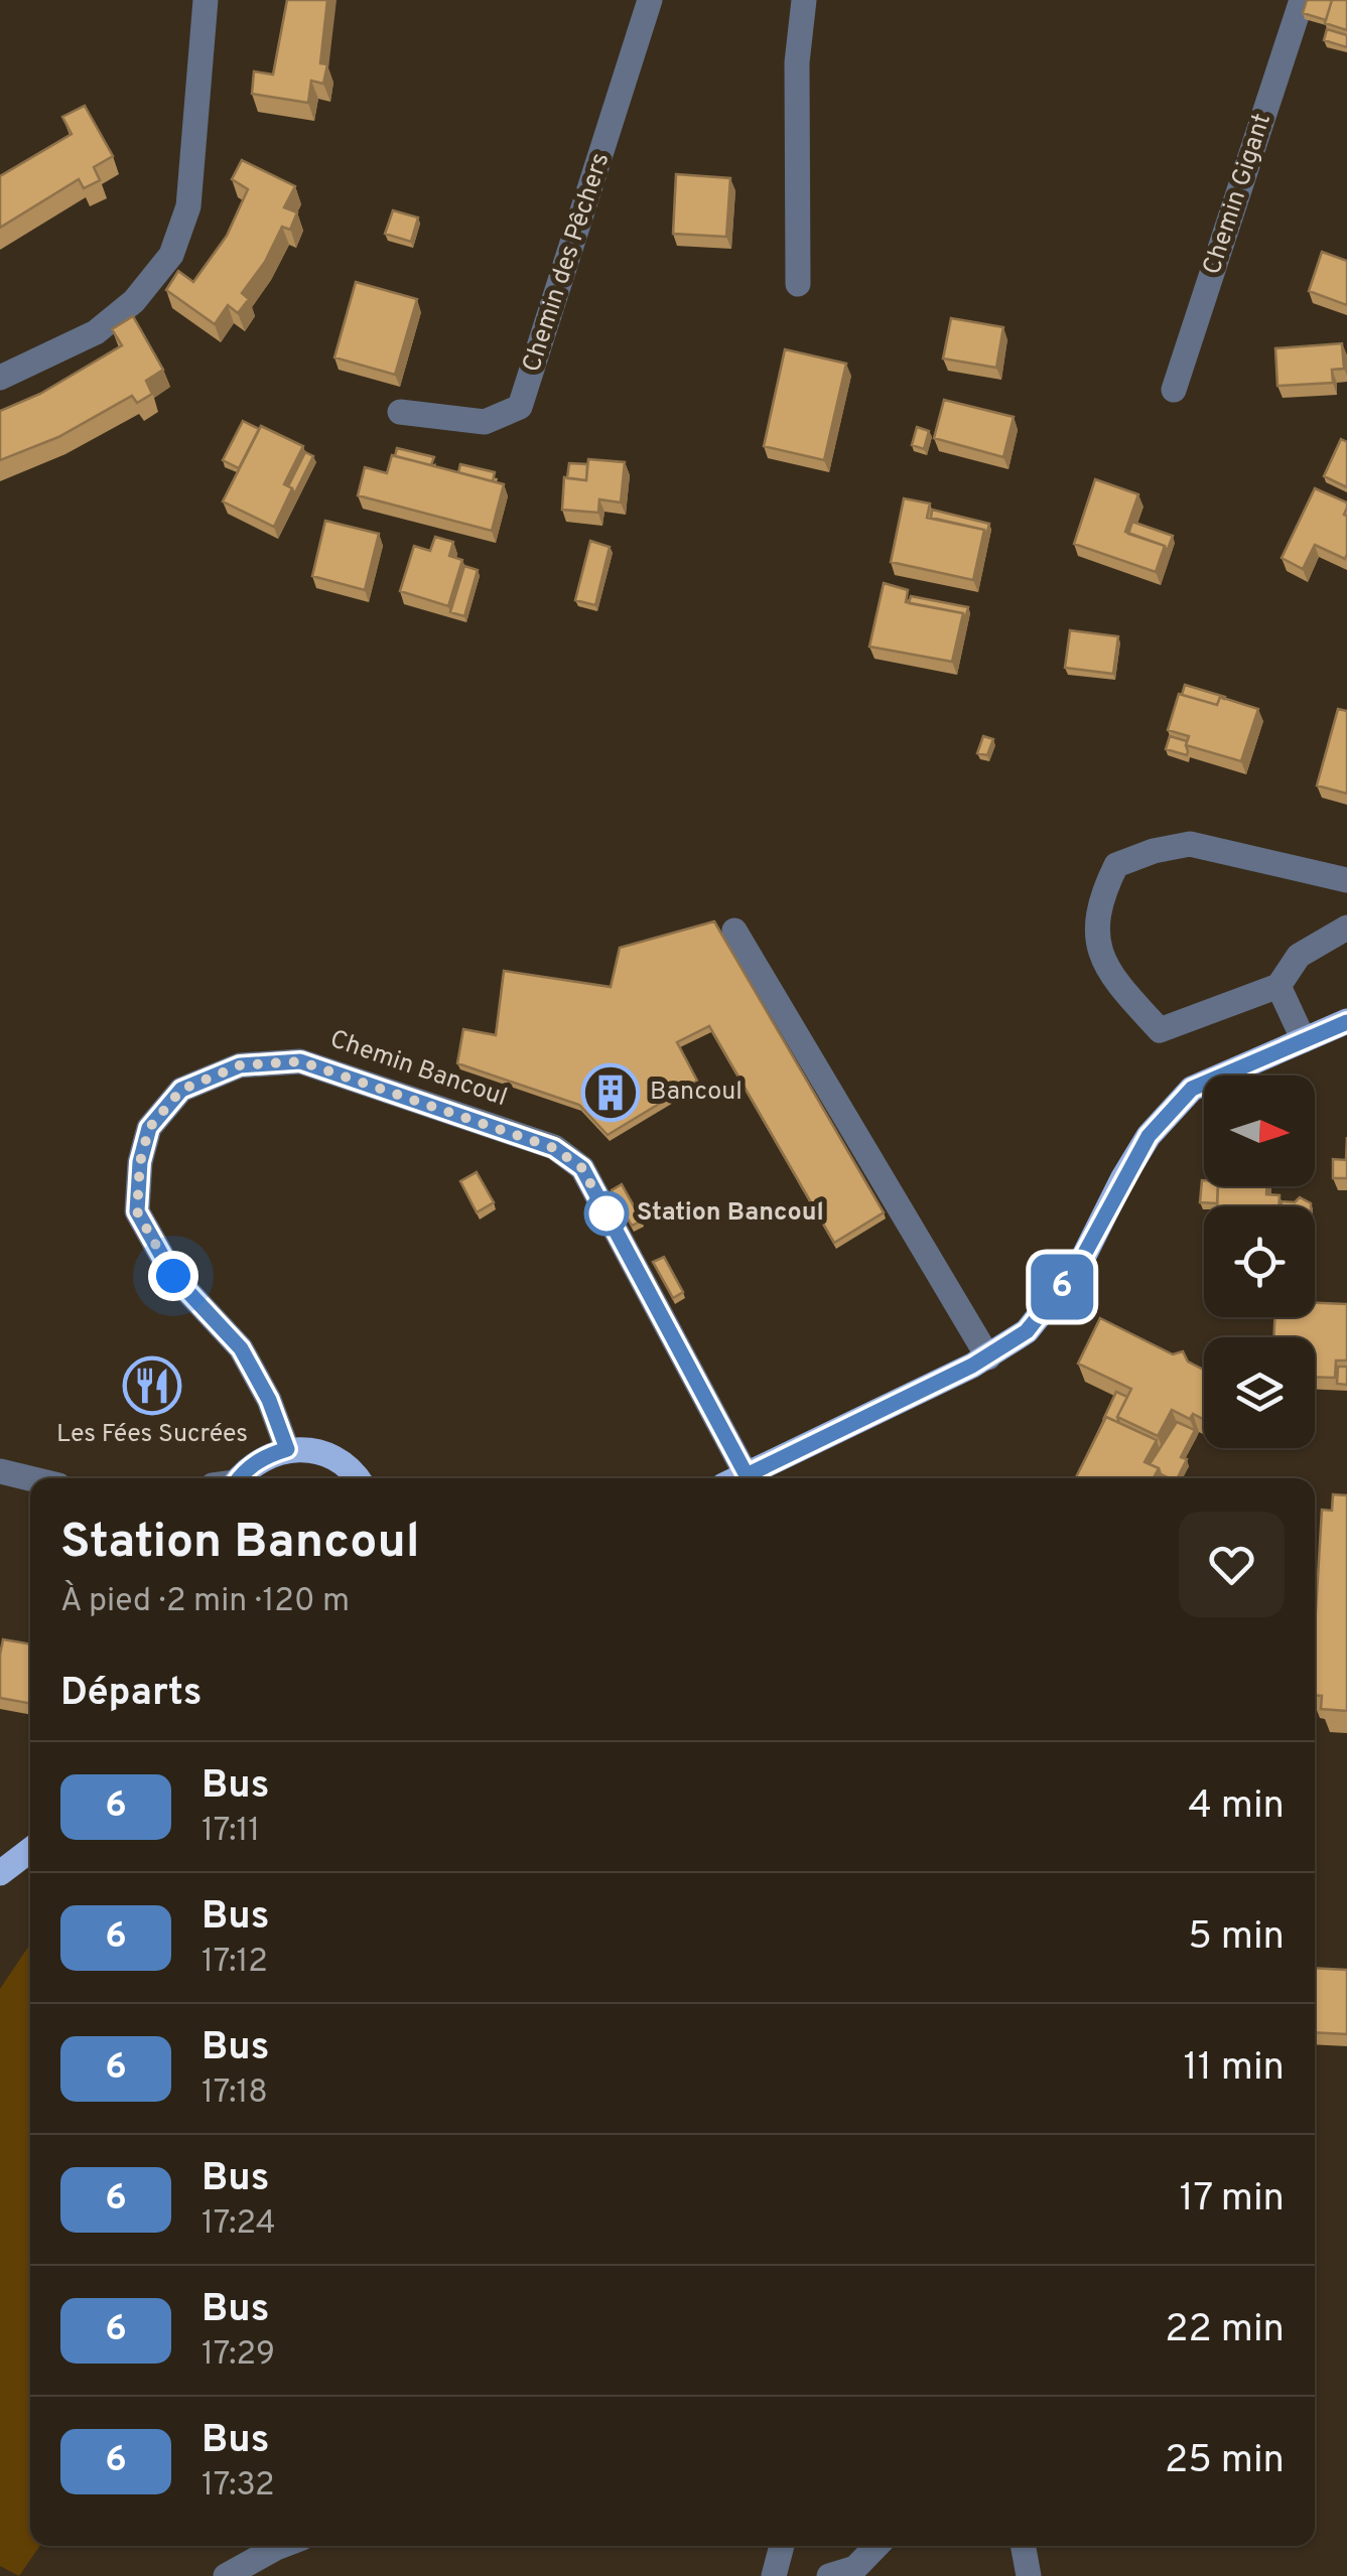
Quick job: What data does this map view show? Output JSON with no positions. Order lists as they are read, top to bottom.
{
  "streets": {
    "main road": ["Chemin Bancoul"],
    "street": ["Chemin Gigant", "Chemin des Pêchers"]
  },
  "places": {
    "building": ["Bancoul"],
    "other": ["Station Bancoul"],
    "restaurant": ["Les Fées Sucrées"]
  },
  "lines": ["bus line 6"],
  "north": "right",
  "page": {
    "on_map": "6",
    "heading": [
      ["Station Bancoul", "À pied · 2 min · 120 m"],
      "Départs"
    ],
    "list": [
      {
        "mark": "6",
        "name": "Bus",
        "note": "17:11",
        "value": "4 min"
      },
      {
        "mark": "6",
        "name": "Bus",
        "note": "17:12",
        "value": "5 min"
      },
      {
        "mark": "6",
        "name": "Bus",
        "note": "17:18",
        "value": "11 min"
      },
      {
        "mark": "6",
        "name": "Bus",
        "note": "17:24",
        "value": "17 min"
      },
      {
        "mark": "6",
        "name": "Bus",
        "note": "17:29",
        "value": "22 min"
      },
      {
        "mark": "6",
        "name": "Bus",
        "note": "17:32",
        "value": "25 min"
      }
    ]
  }
}
